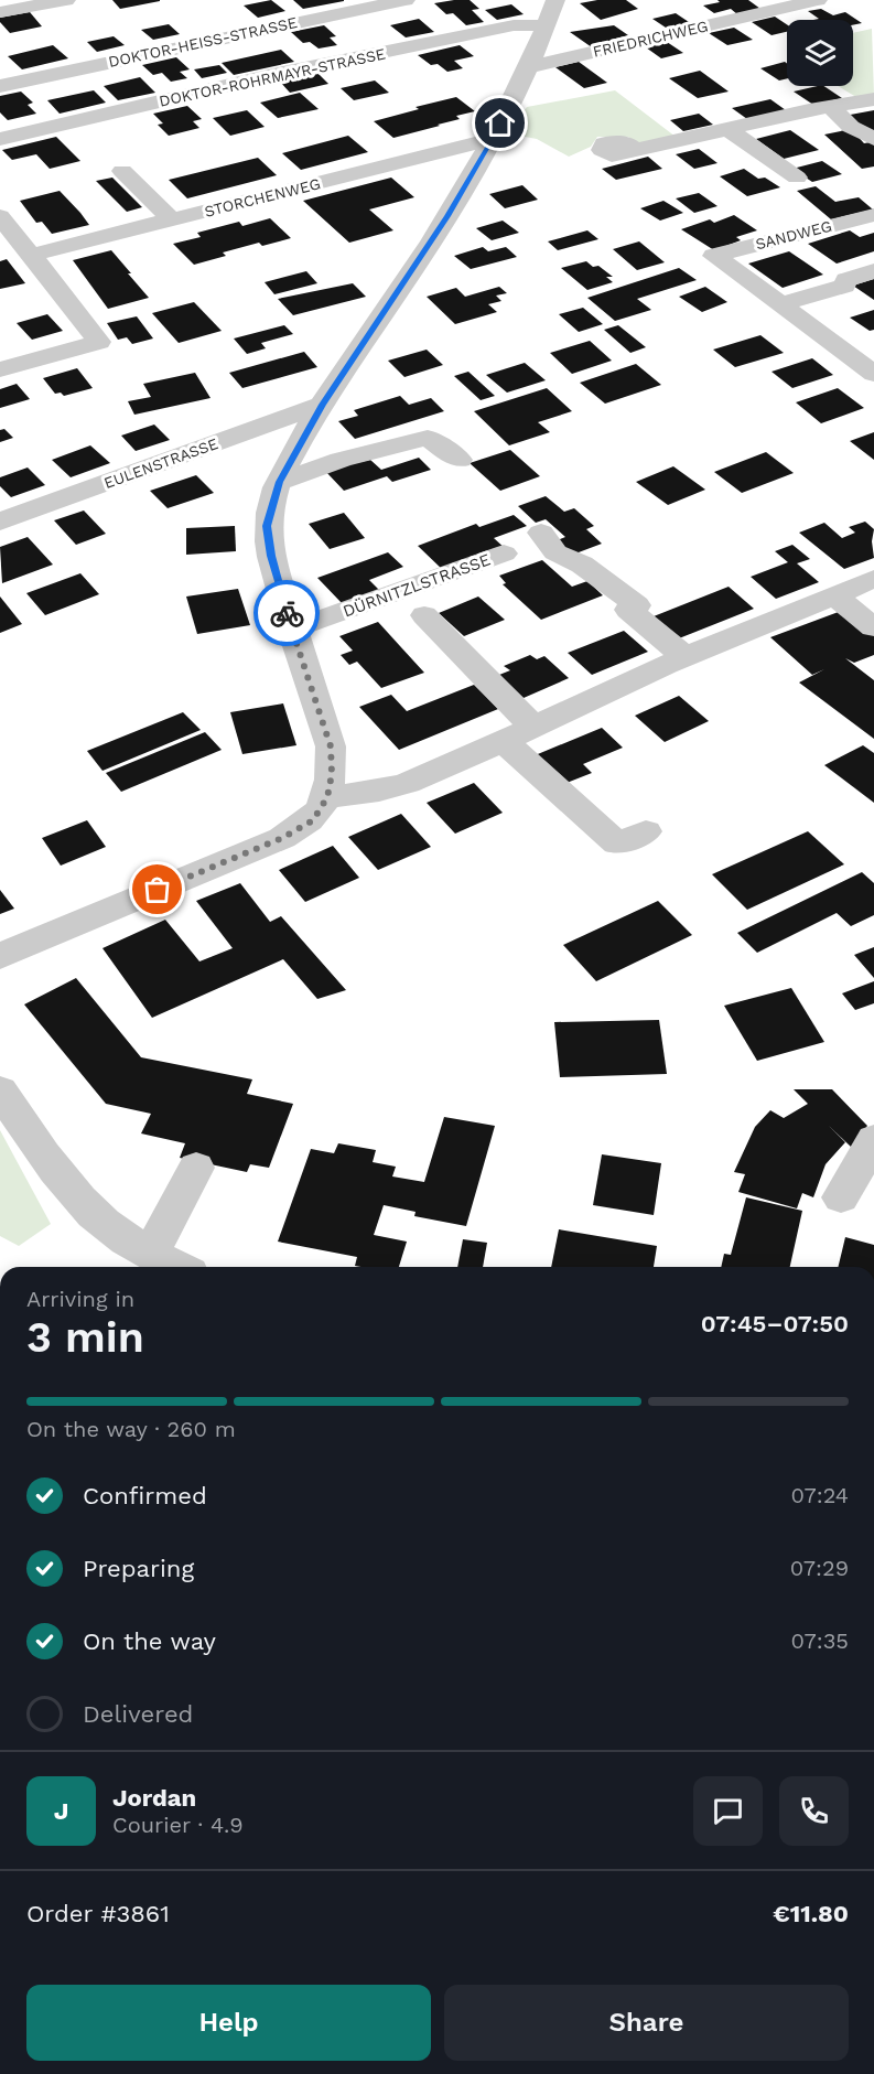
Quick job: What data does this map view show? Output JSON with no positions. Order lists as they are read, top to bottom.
{
  "streets": {
    "street": [
      "FRIEDRICHWEG",
      "DOKTOR-HEISS-STRASSE",
      "DOKTOR-ROHRMAYR-STRASSE",
      "STORCHENWEG",
      "SANDWEG",
      "EULENSTRASSE",
      "DÜRNITZLSTRASSE"
    ]
  },
  "page": {
    "heading": ["3 min", "Arriving in", "07:45–07:50"],
    "panel": [
      "Jordan",
      "Courier · 4.9",
      "Order #3861",
      "€11.80"
    ],
    "bar": "On the way · 260 m",
    "list": [
      ["Confirmed", "07:24"],
      ["Preparing", "07:29"],
      ["On the way", "07:35"],
      "Delivered"
    ],
    "round": "J",
    "buttons": ["Help", "Share"]
  }
}
